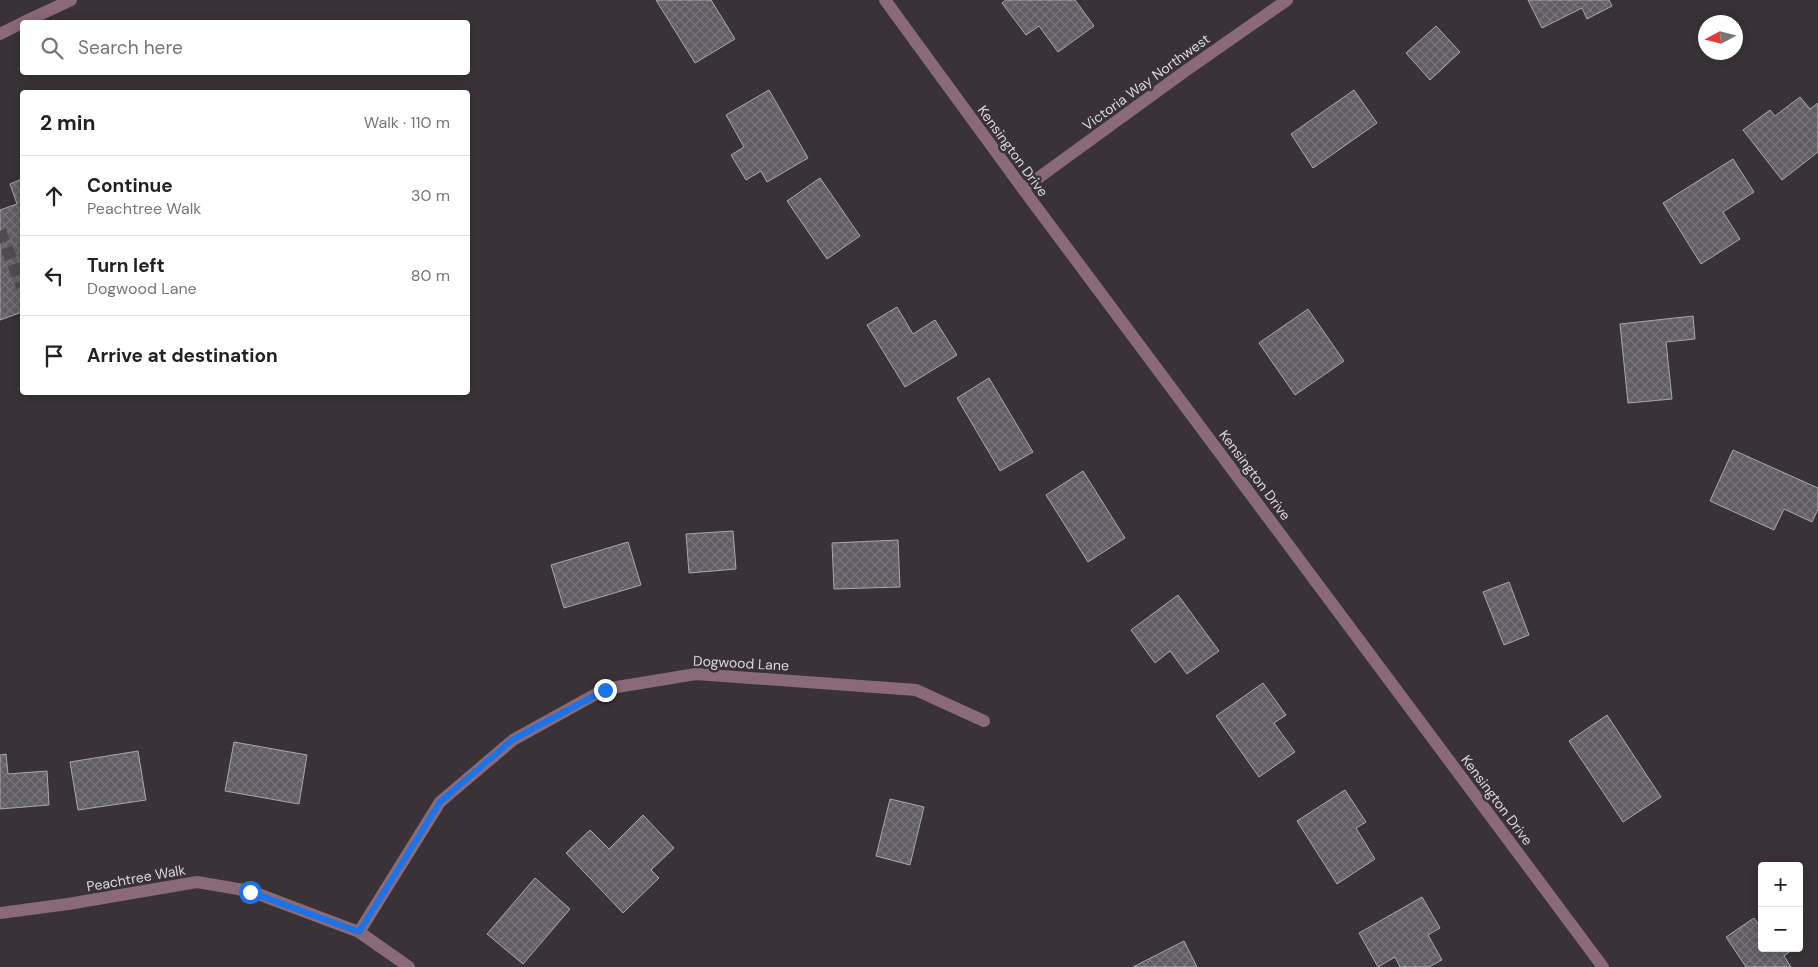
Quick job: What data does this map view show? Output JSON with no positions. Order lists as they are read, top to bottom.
{
  "streets": {
    "street": [
      "Victoria Way Northwest",
      "Kensington Drive",
      "Dogwood Lane",
      "Peachtree Walk"
    ]
  },
  "crossings": [
    ["Victoria Way Northwest", "Kensington Drive"],
    ["Dogwood Lane", "Peachtree Walk"]
  ],
  "north": "left",
  "page": {
    "search": "Search here",
    "heading": ["2 min", "Walk · 110 m"],
    "list": [
      ["Continue", "Peachtree Walk", "30 m"],
      ["Turn left", "Dogwood Lane", "80 m"],
      "Arrive at destination"
    ],
    "map_buttons": ["+", "−"]
  }
}
